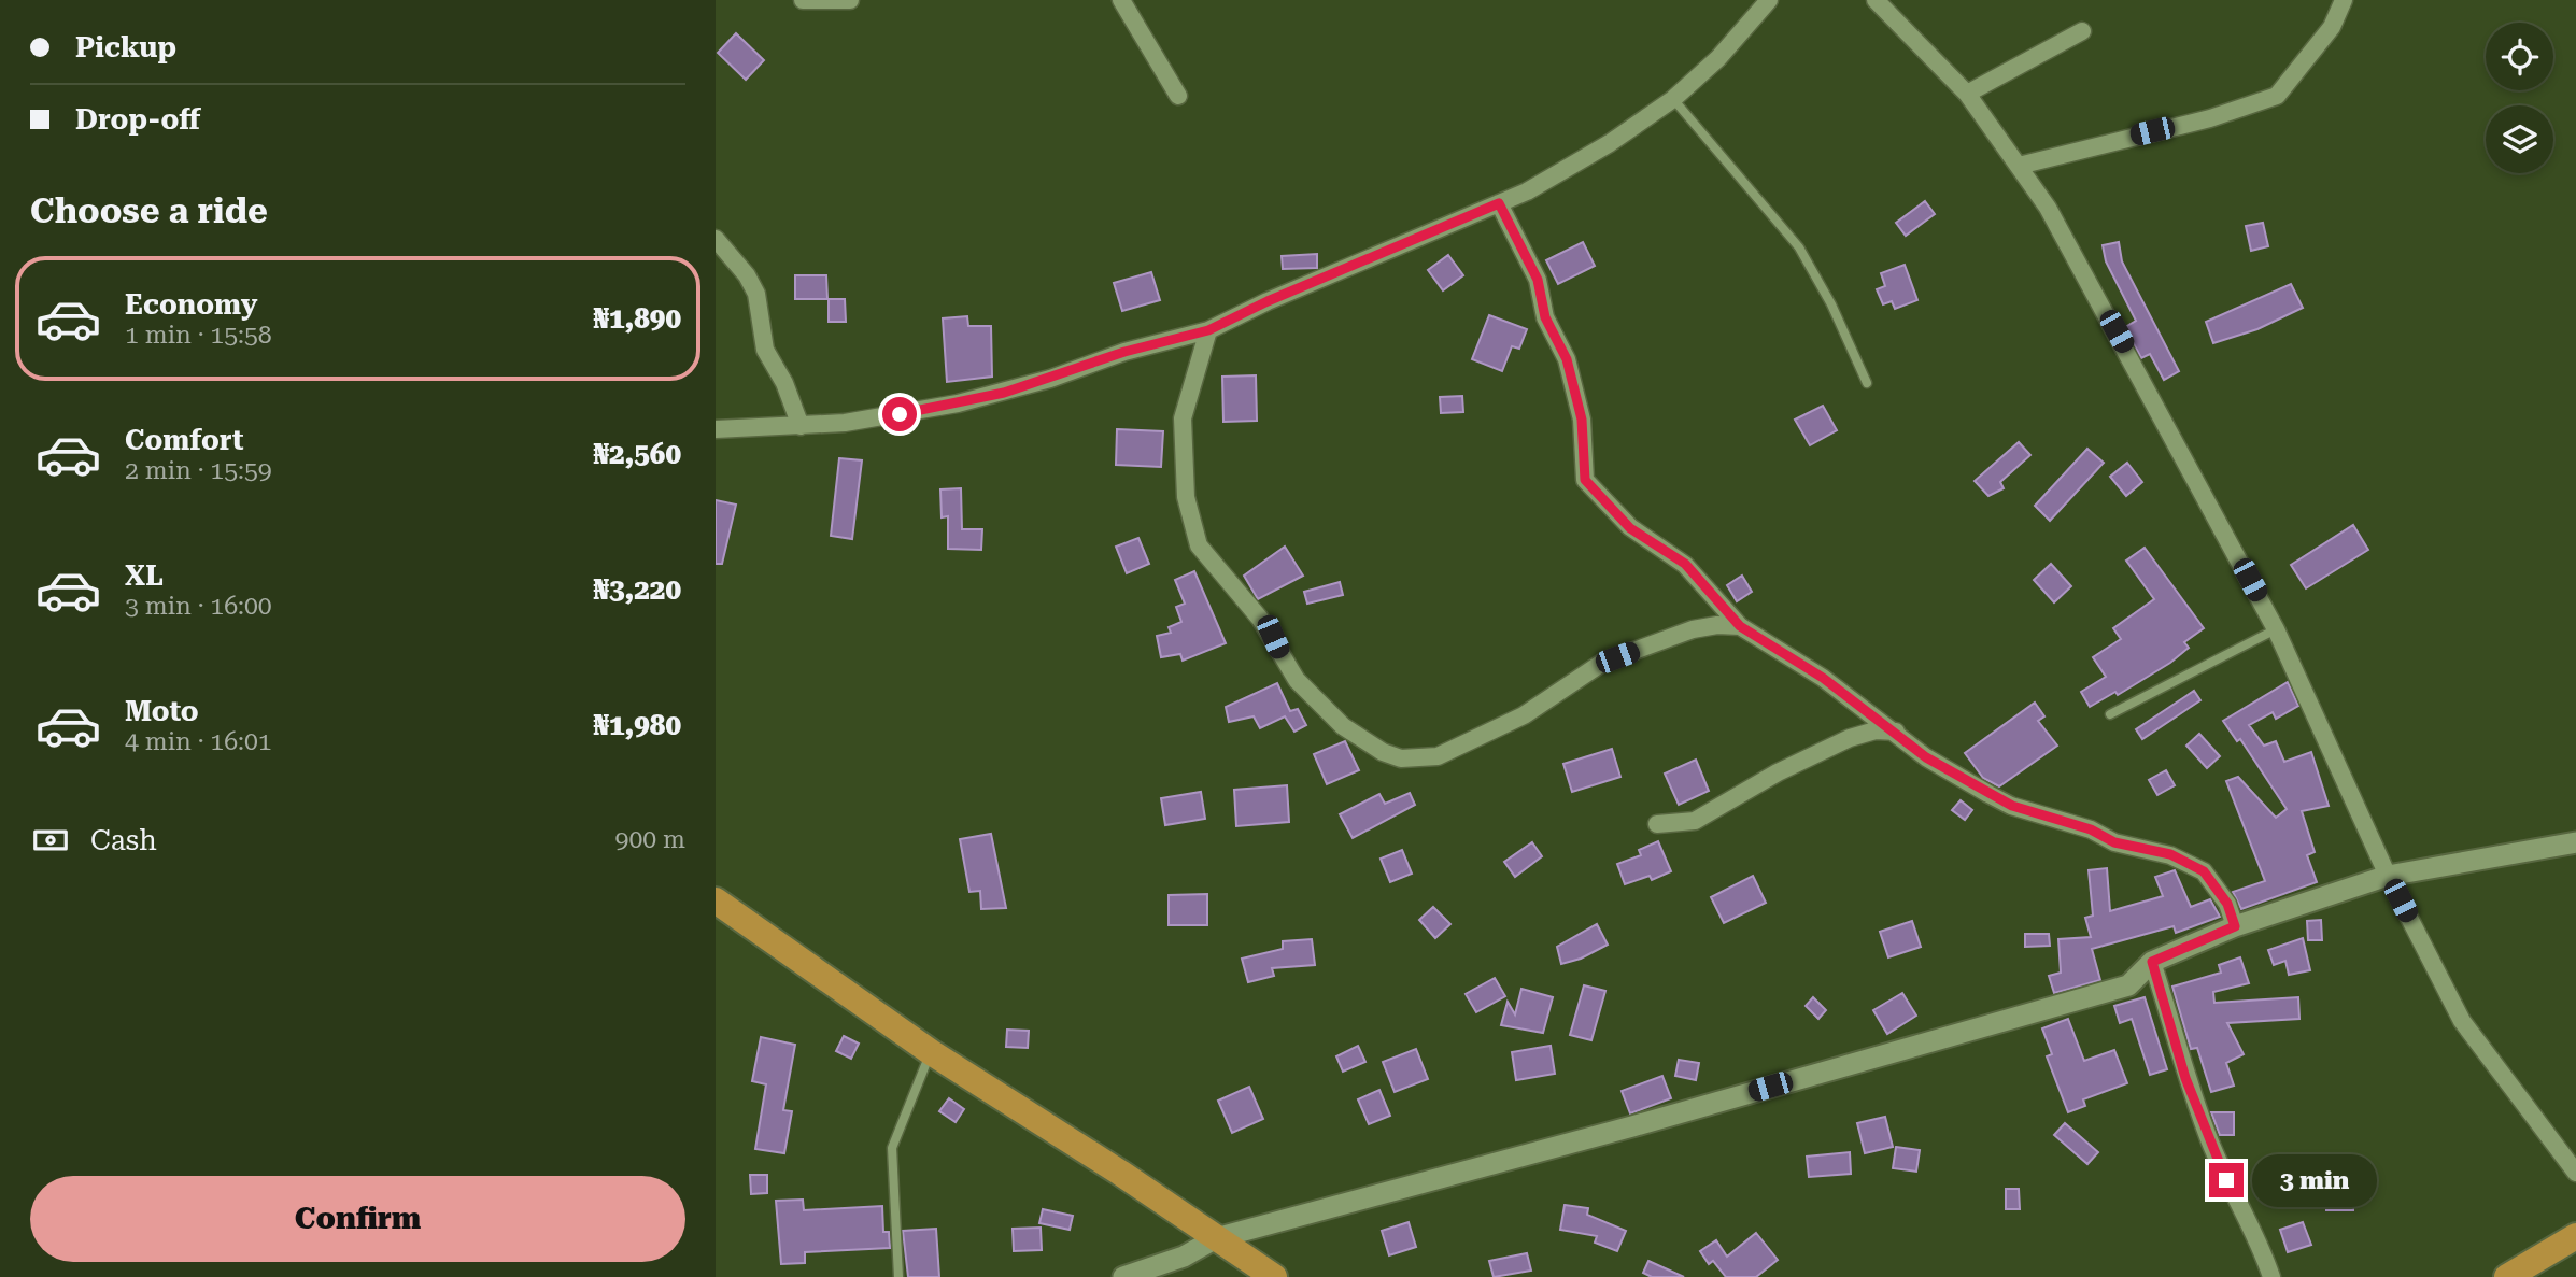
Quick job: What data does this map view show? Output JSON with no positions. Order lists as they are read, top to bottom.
{
  "page": {
    "banner": ["Pickup", "Drop-off"],
    "heading": "Choose a ride",
    "list": [
      {
        "name": "Economy",
        "note": "1 min · 15:58",
        "value": "₦1,890"
      },
      {
        "name": "Comfort",
        "note": "2 min · 15:59",
        "value": "₦2,560"
      },
      {
        "name": "XL",
        "note": "3 min · 16:00",
        "value": "₦3,220"
      },
      {
        "name": "Moto",
        "note": "4 min · 16:01",
        "value": "₦1,980"
      }
    ],
    "pay": ["Cash", "900 m"],
    "bubble": "3 min",
    "buttons": "Confirm"
  }
}
